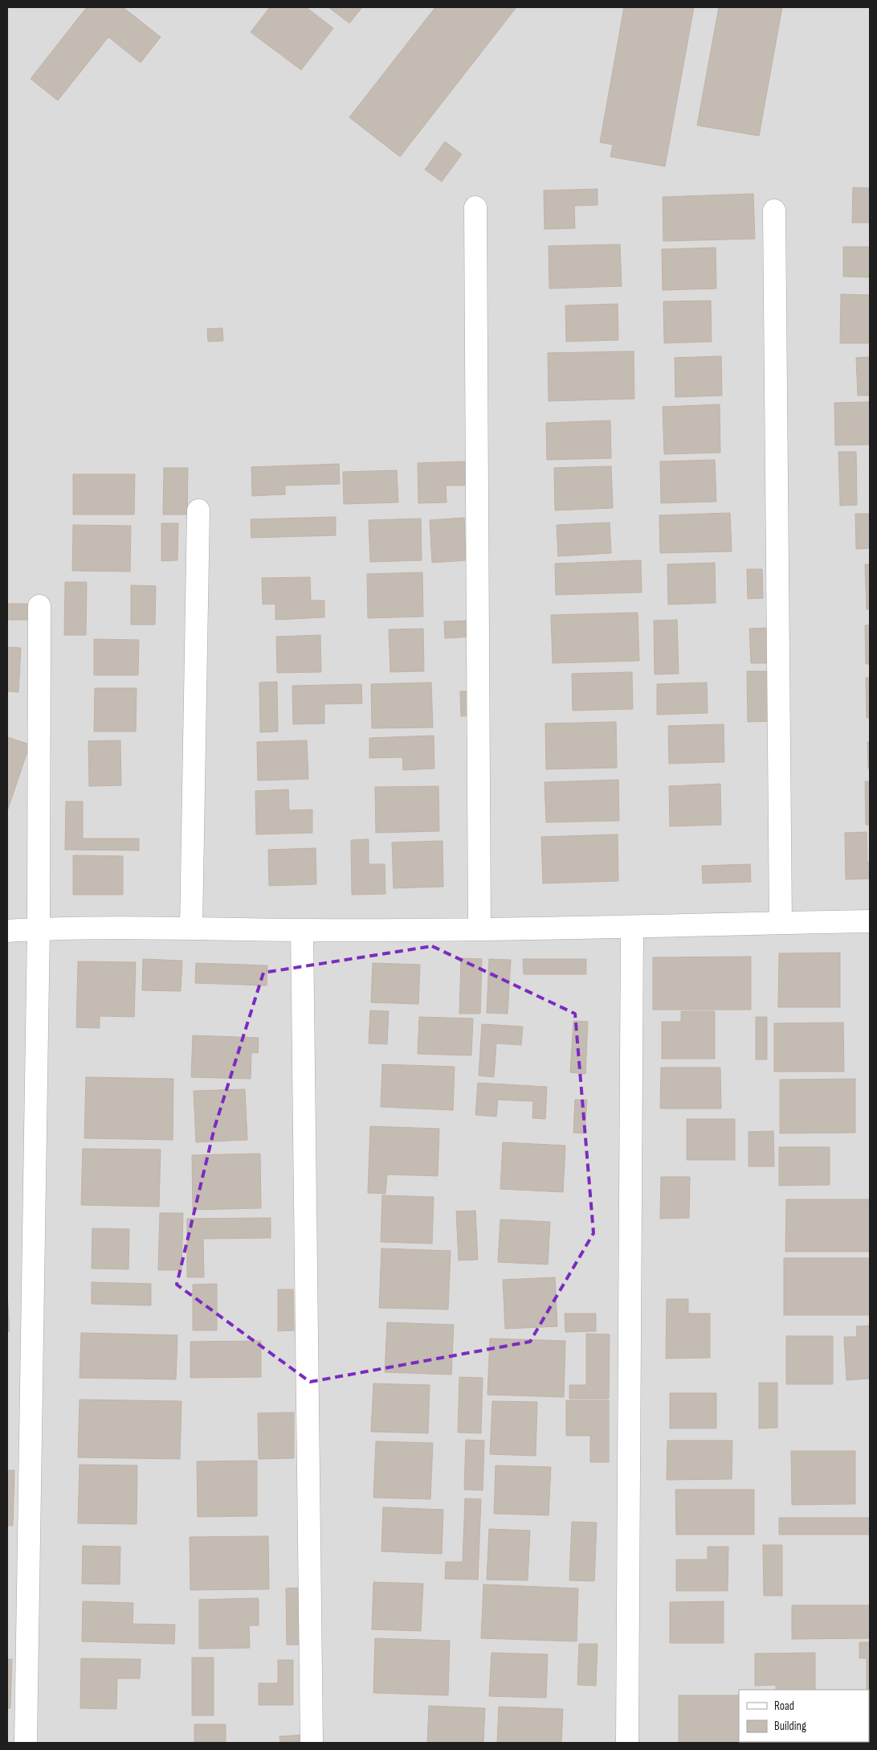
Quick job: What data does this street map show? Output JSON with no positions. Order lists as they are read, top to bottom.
{
  "legend": ["Road", "Building"]
}
